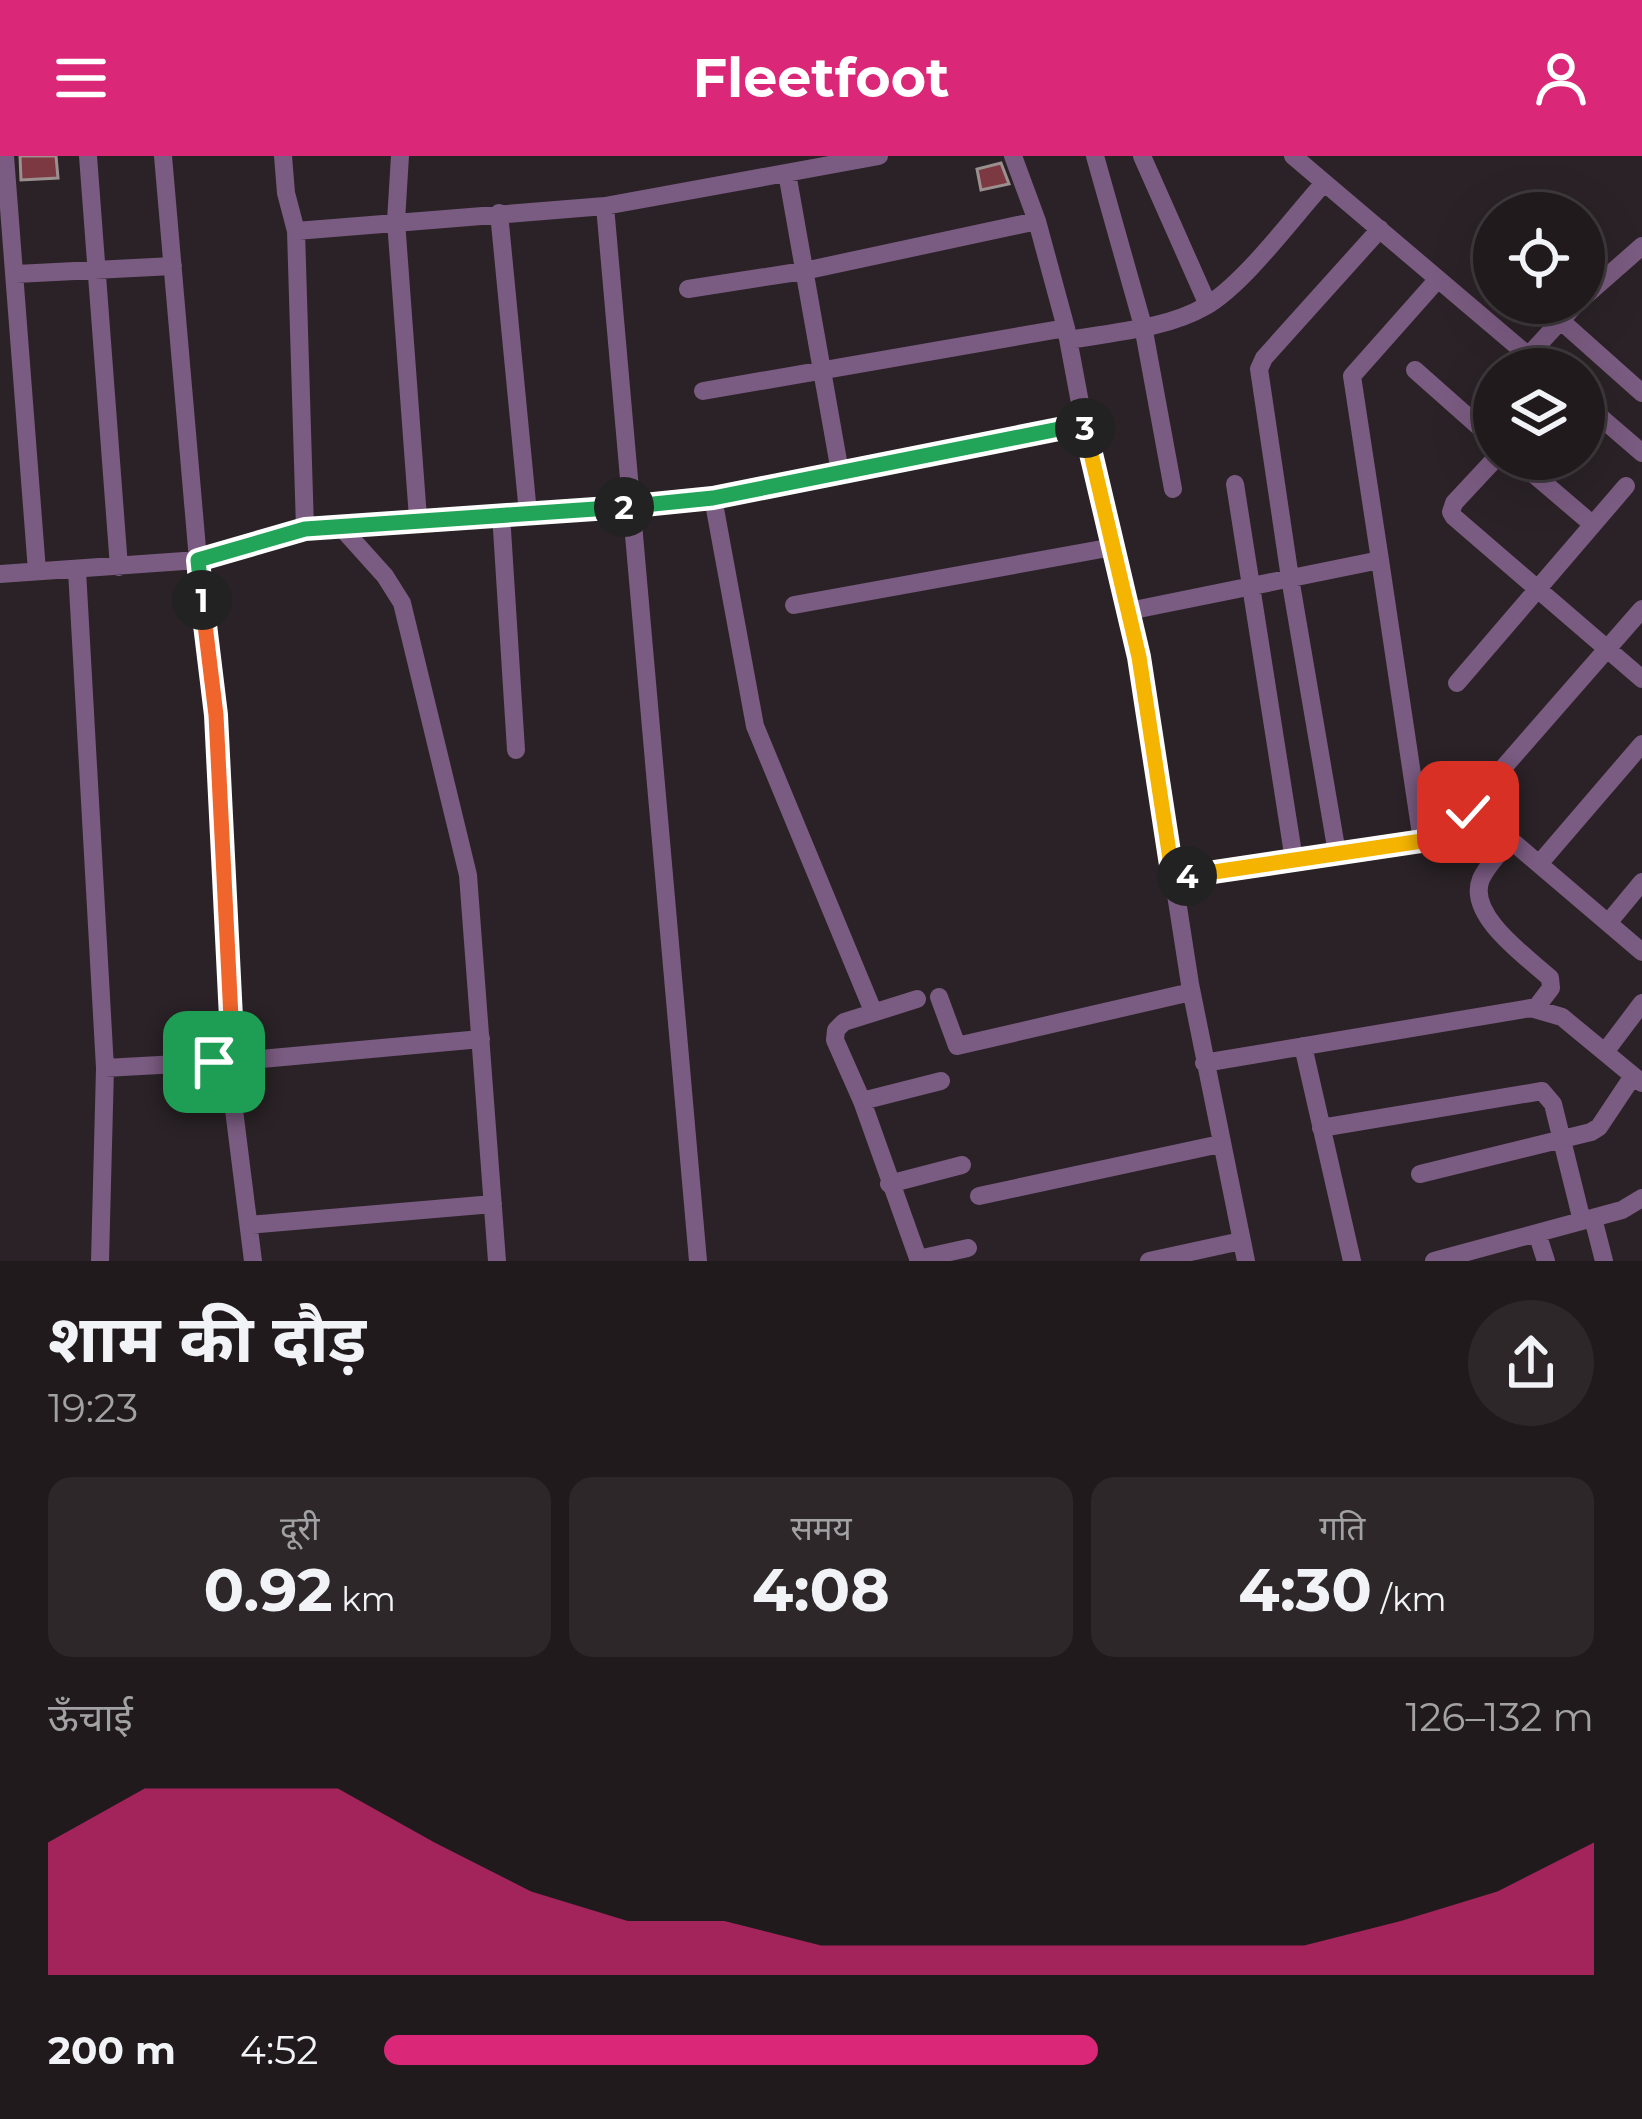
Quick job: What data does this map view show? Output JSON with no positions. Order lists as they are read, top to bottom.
{
  "page": {
    "header": "Fleetfoot",
    "pins": [
      "3",
      "2",
      "1",
      "4"
    ],
    "heading": ["शाम की दौड़", "19:23"],
    "stats": [
      ["दूरी", "0.92 km"],
      ["समय", "4:08"],
      ["गति", "4:30 /km"]
    ],
    "chart": ["ऊँचाई", "126–132 m"],
    "list": [
      {
        "name": "200 m",
        "note": "4:52"
      }
    ]
  }
}
